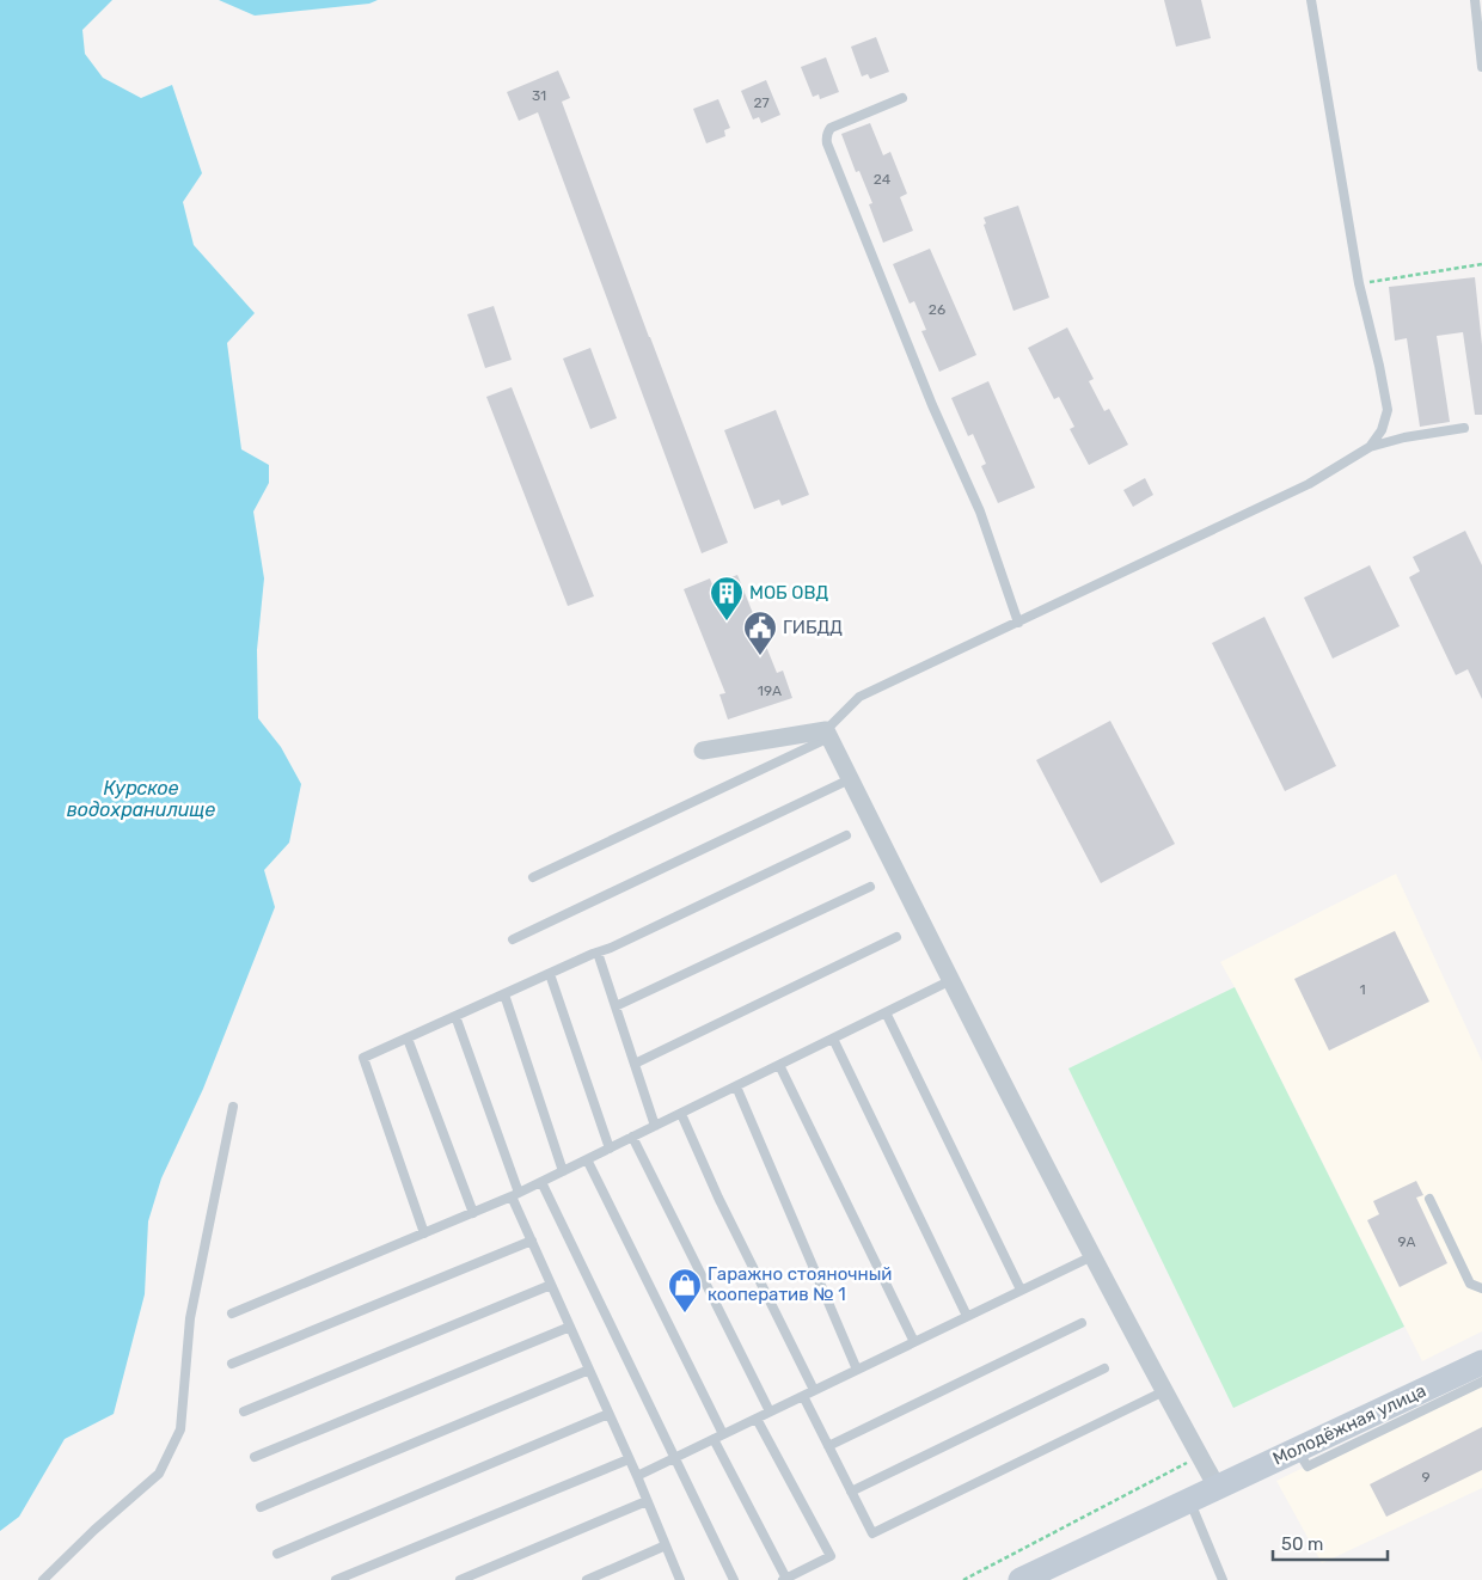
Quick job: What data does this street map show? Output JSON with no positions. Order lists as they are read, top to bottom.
{
  "streets": {
    "main road": ["Молодёжная улица"]
  },
  "water": ["Курское водохранилище"],
  "places": {
    "building": ["МОБ ОВД"],
    "public building": ["ГИБДД"],
    "shop": ["Гаражно стояночный кооператив № 1"]
  },
  "house_numbers": [
    "31",
    "27",
    "24",
    "26",
    "19А",
    "1",
    "9А",
    "9"
  ],
  "scale_bar": "50 m"
}
